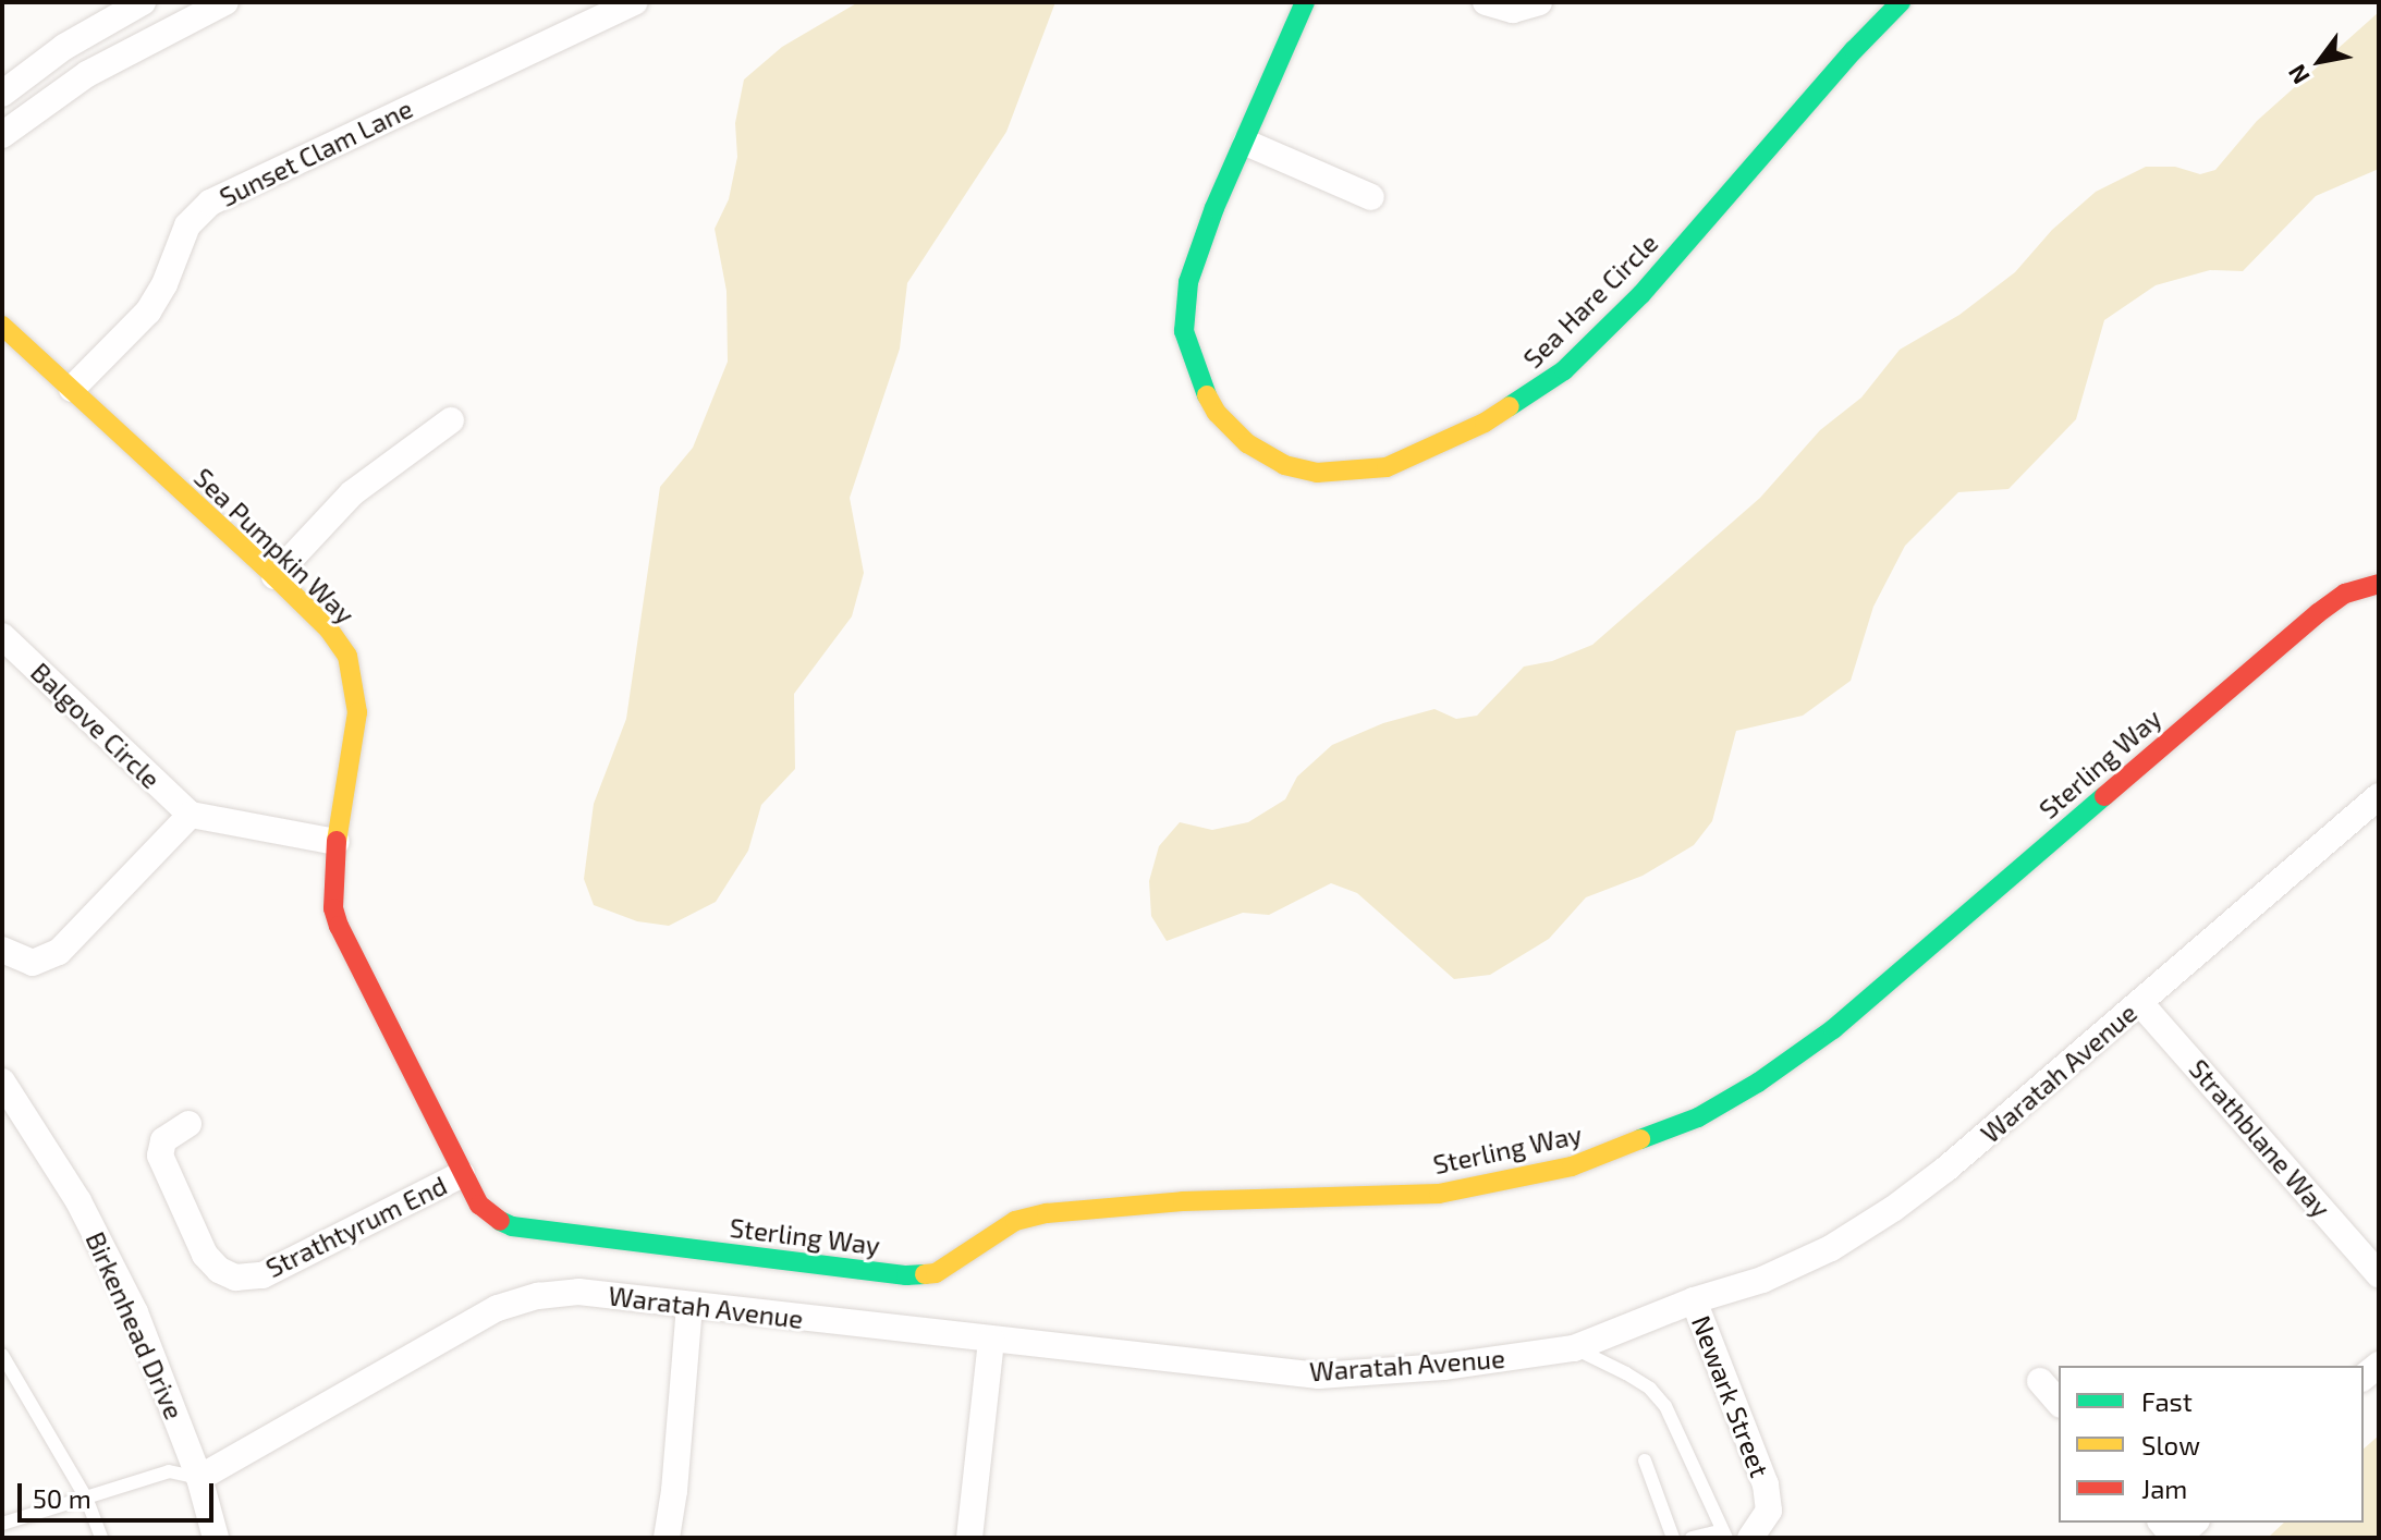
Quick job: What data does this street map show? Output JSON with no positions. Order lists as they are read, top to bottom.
{
  "streets": {
    "street": [
      "Sunset Clam Lane",
      "Sea Hare Circle",
      "Sea Pumpkin Way",
      "Balgove Circle",
      "Sterling Way",
      "Waratah Avenue",
      "Strathblane Way",
      "Strathtyrum End",
      "Birkenhead Drive",
      "Newark Street"
    ]
  },
  "crossings": [
    ["Sunset Clam Lane", "Sea Pumpkin Way"],
    ["Sea Pumpkin Way", "Sterling Way"],
    ["Sea Pumpkin Way", "Strathtyrum End"],
    ["Waratah Avenue", "Strathblane Way"],
    ["Waratah Avenue", "Birkenhead Drive"],
    ["Waratah Avenue", "Newark Street"]
  ],
  "legend": ["Fast", "Slow", "Jam"],
  "scale_bar": "50 m",
  "north": "bottom left"
}
